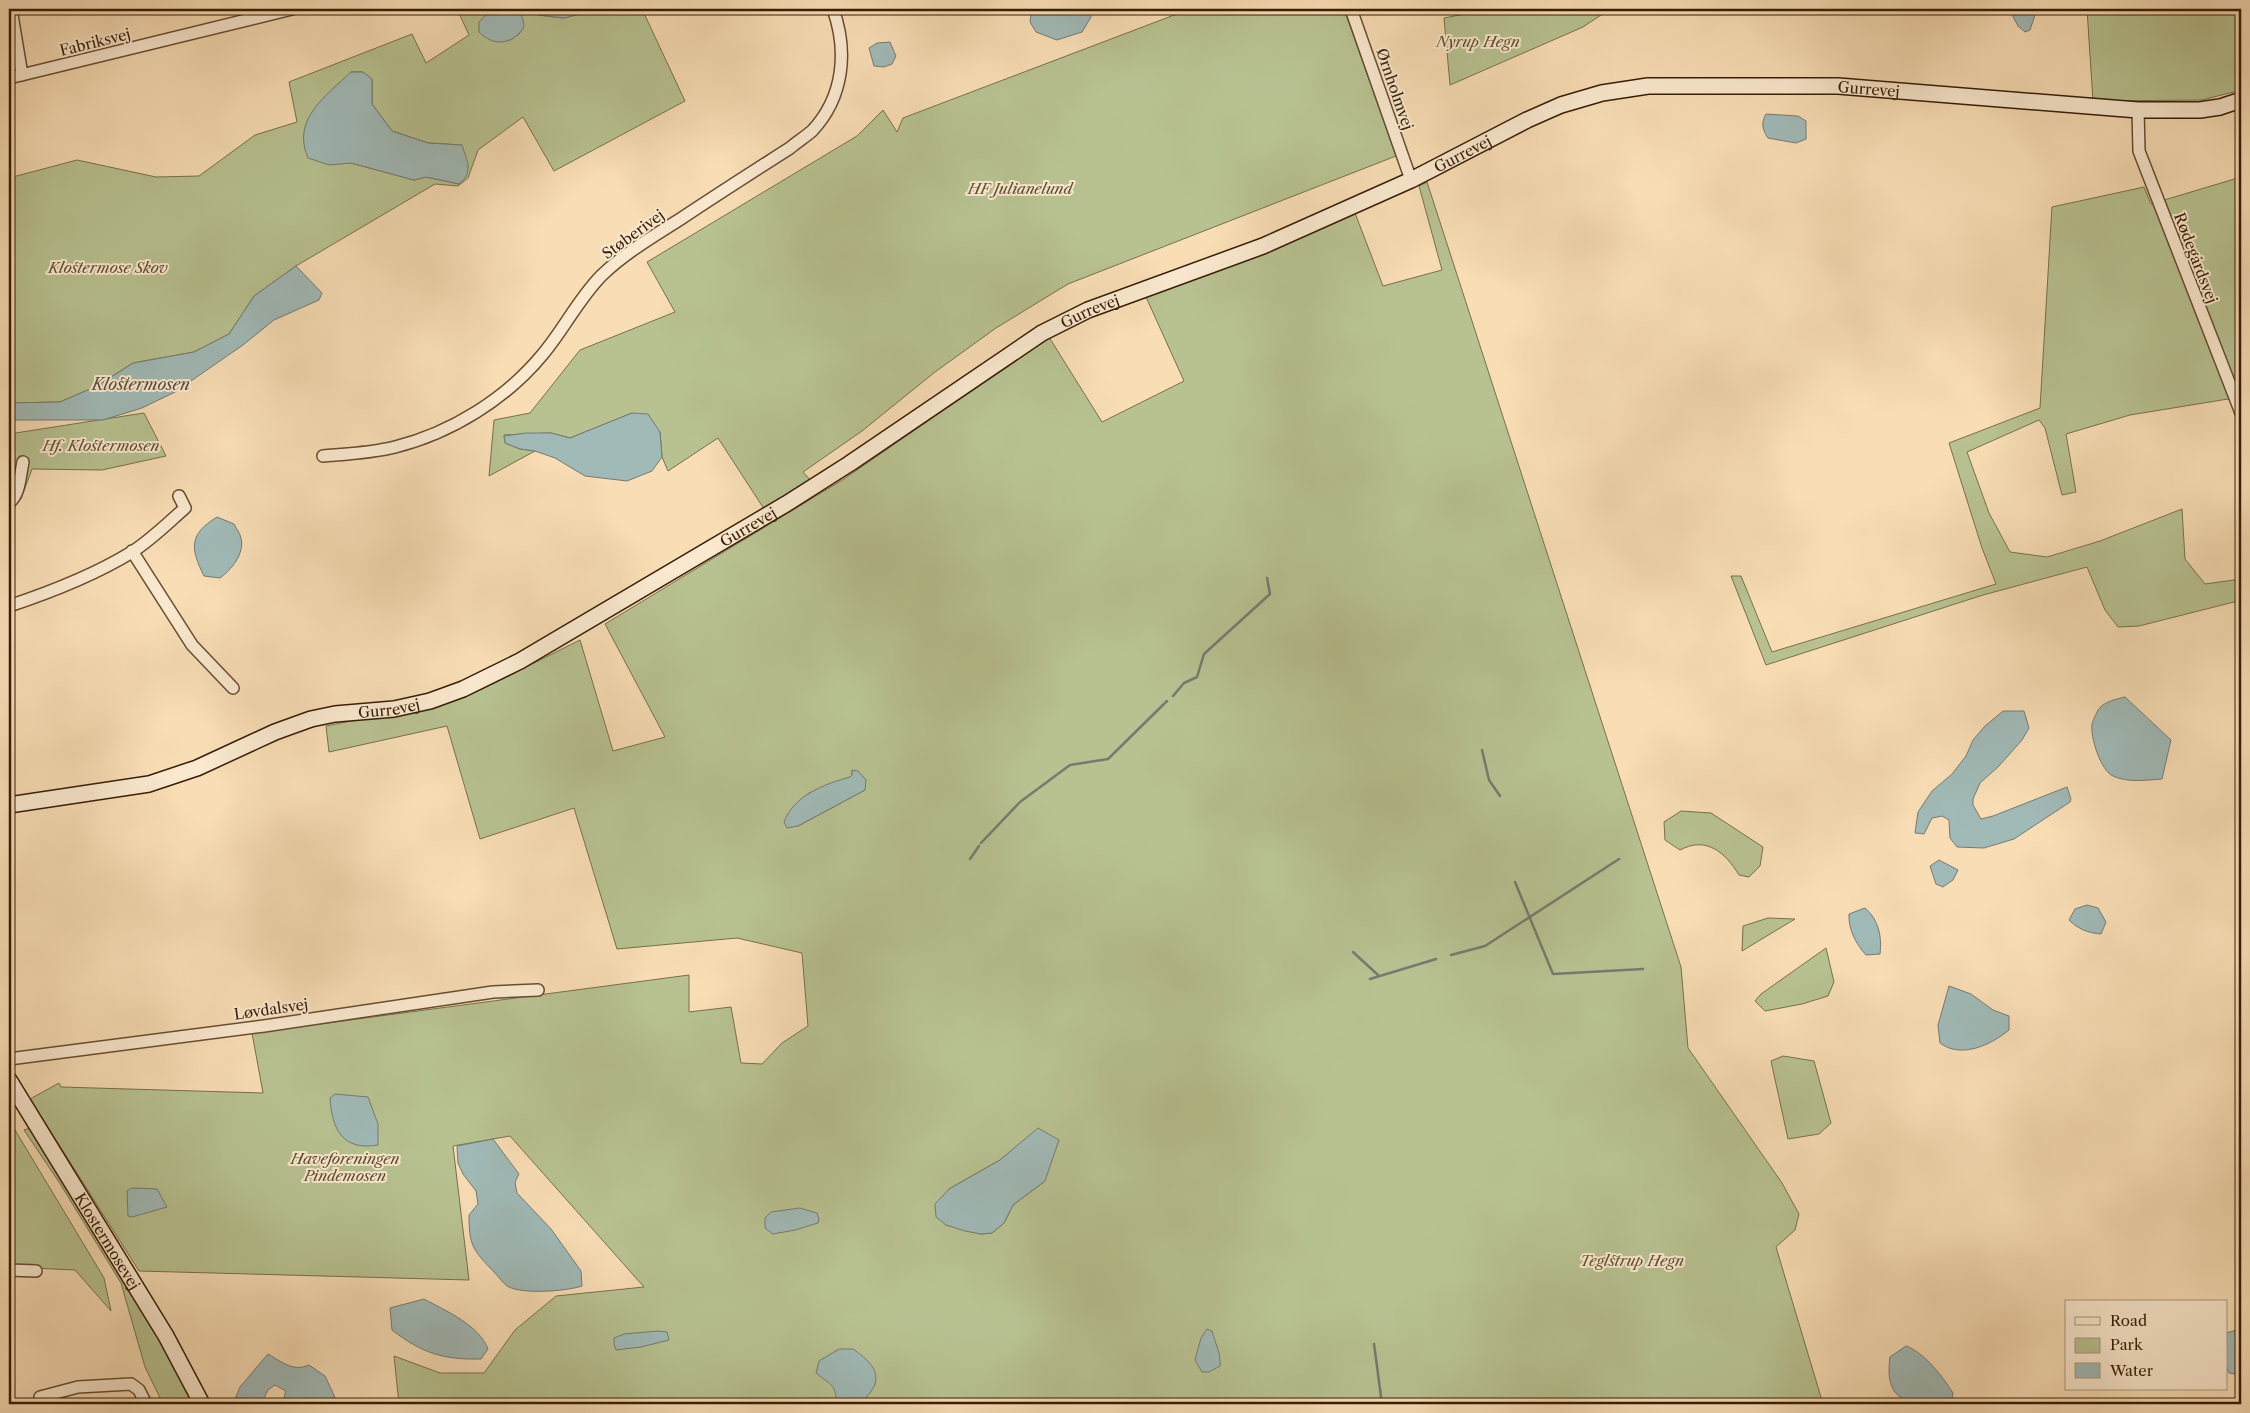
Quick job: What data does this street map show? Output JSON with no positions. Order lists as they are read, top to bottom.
{
  "streets": {
    "street": [
      "Fabriksvej",
      "Gurrevej",
      "Ørnholmvej",
      "Støberivej",
      "Rødegårdsvej",
      "Løvdalsvej",
      "Klostermosevej"
    ]
  },
  "crossings": [
    ["Gurrevej", "Ørnholmvej"],
    ["Gurrevej", "Rødegårdsvej"]
  ],
  "water": ["Klostermosen"],
  "parks": [
    "Nyrup Hegn",
    "HF Julianelund",
    "Klostermose Skov",
    "Hf. Klostermosen",
    "Haveforeningen Pindemosen",
    "Teglstrup Hegn"
  ],
  "legend": ["Road", "Park", "Water"]
}
